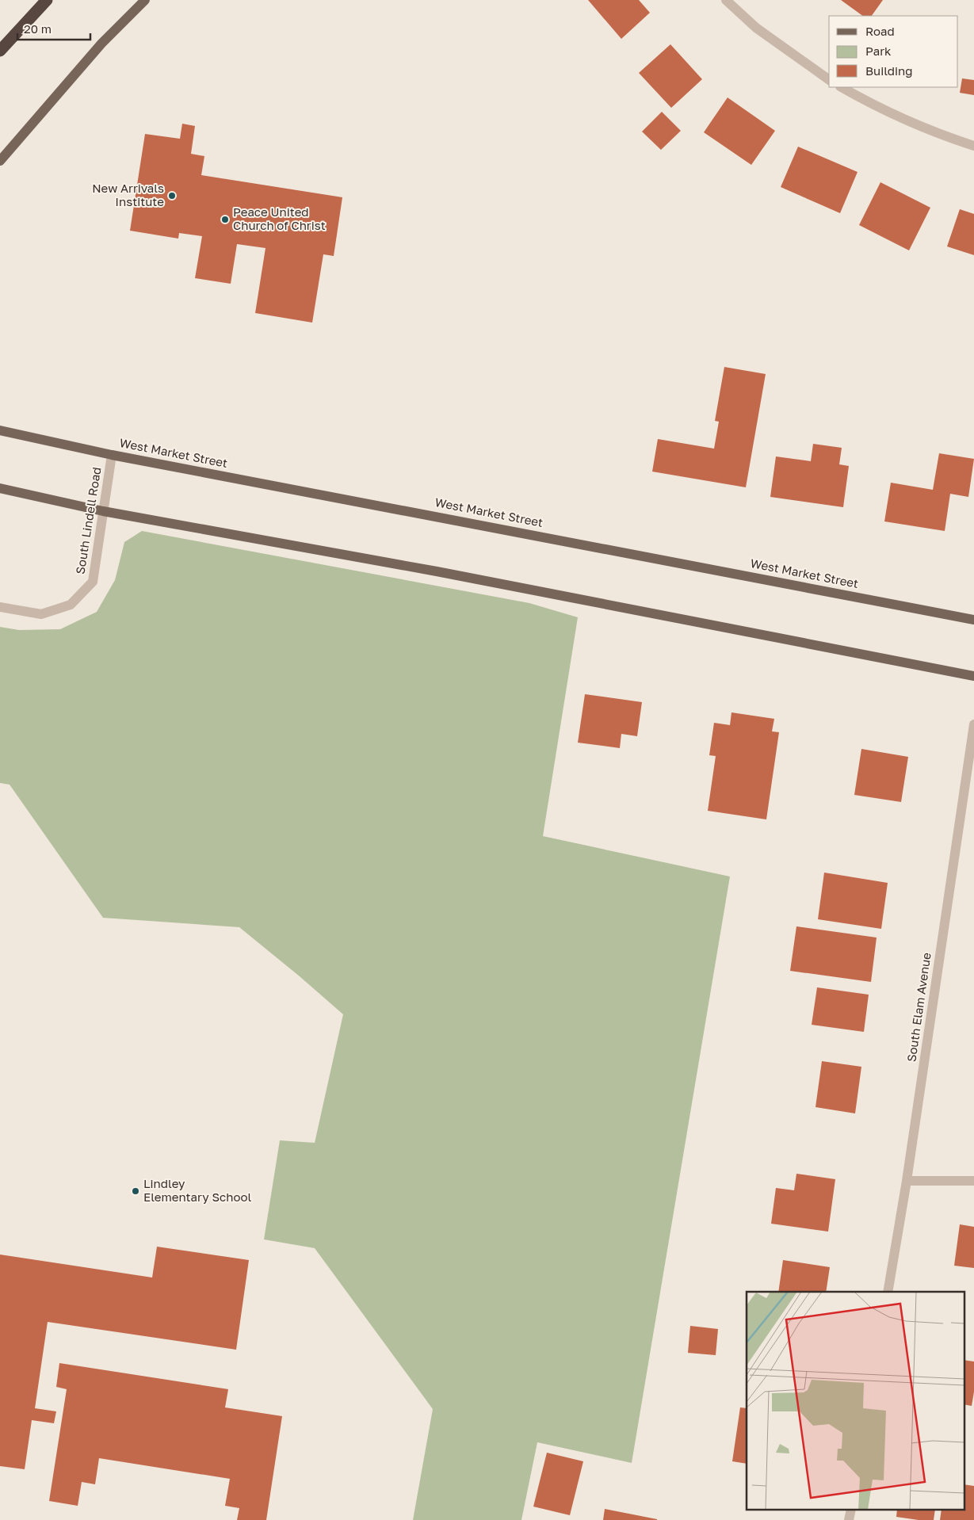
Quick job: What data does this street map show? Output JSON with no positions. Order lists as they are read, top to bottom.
{
  "streets": {
    "main road": ["West Market Street"],
    "street": ["South Lindell Road", "South Elam Avenue"]
  },
  "crossings": [
    ["West Market Street", "South Lindell Road"]
  ],
  "places": ["New Arrivals Institute", "Peace United Church of Christ", "Lindley Elementary School"],
  "legend": ["Road", "Park", "Building"],
  "scale_bar": "20 m"
}
